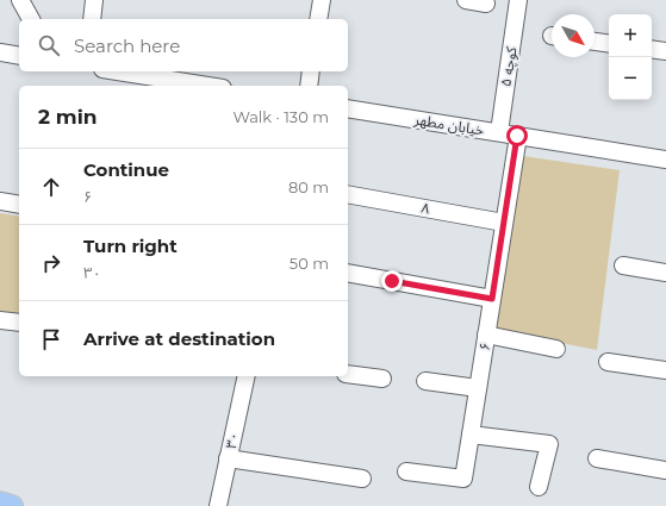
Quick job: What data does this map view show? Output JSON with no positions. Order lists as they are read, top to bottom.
{
  "streets": {
    "street": [
      "کوچه ۵",
      "خیابان مطهر",
      "۸",
      "۶",
      "۳۰"
    ]
  },
  "crossings": [
    ["کوچه ۵", "خیابان مطهر"],
    ["خیابان مطهر", "۶"],
    ["۸", "۶"]
  ],
  "north": "bottom right",
  "page": {
    "map_buttons": ["+", "−"],
    "search": "Search here",
    "heading": ["2 min", "Walk · 130 m"],
    "list": [
      ["Continue", "۶", "80 m"],
      ["Turn right", "۳۰", "50 m"],
      "Arrive at destination"
    ]
  }
}
